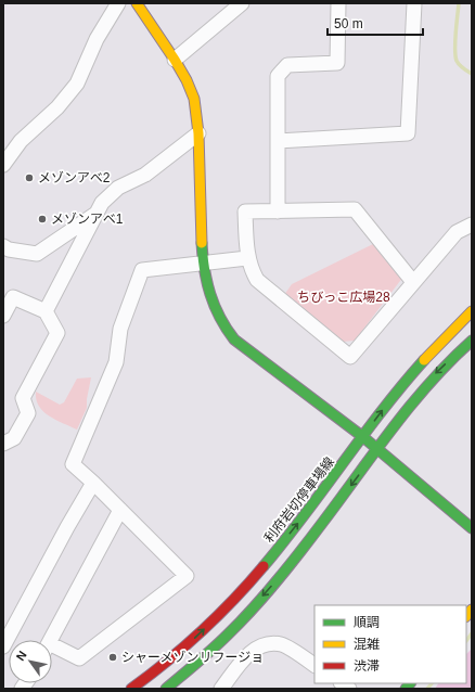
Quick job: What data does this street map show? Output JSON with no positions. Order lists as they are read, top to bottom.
{
  "streets": {
    "main road": ["利府岩切停車場線"]
  },
  "parks": ["ちびっこ広場28"],
  "places": ["メゾンアベ2", "メゾンアベ1", "シャーメゾンリフージョ"],
  "legend": ["順調", "混雑", "渋滞"],
  "scale_bar": "50 m",
  "north": "top left"
}
